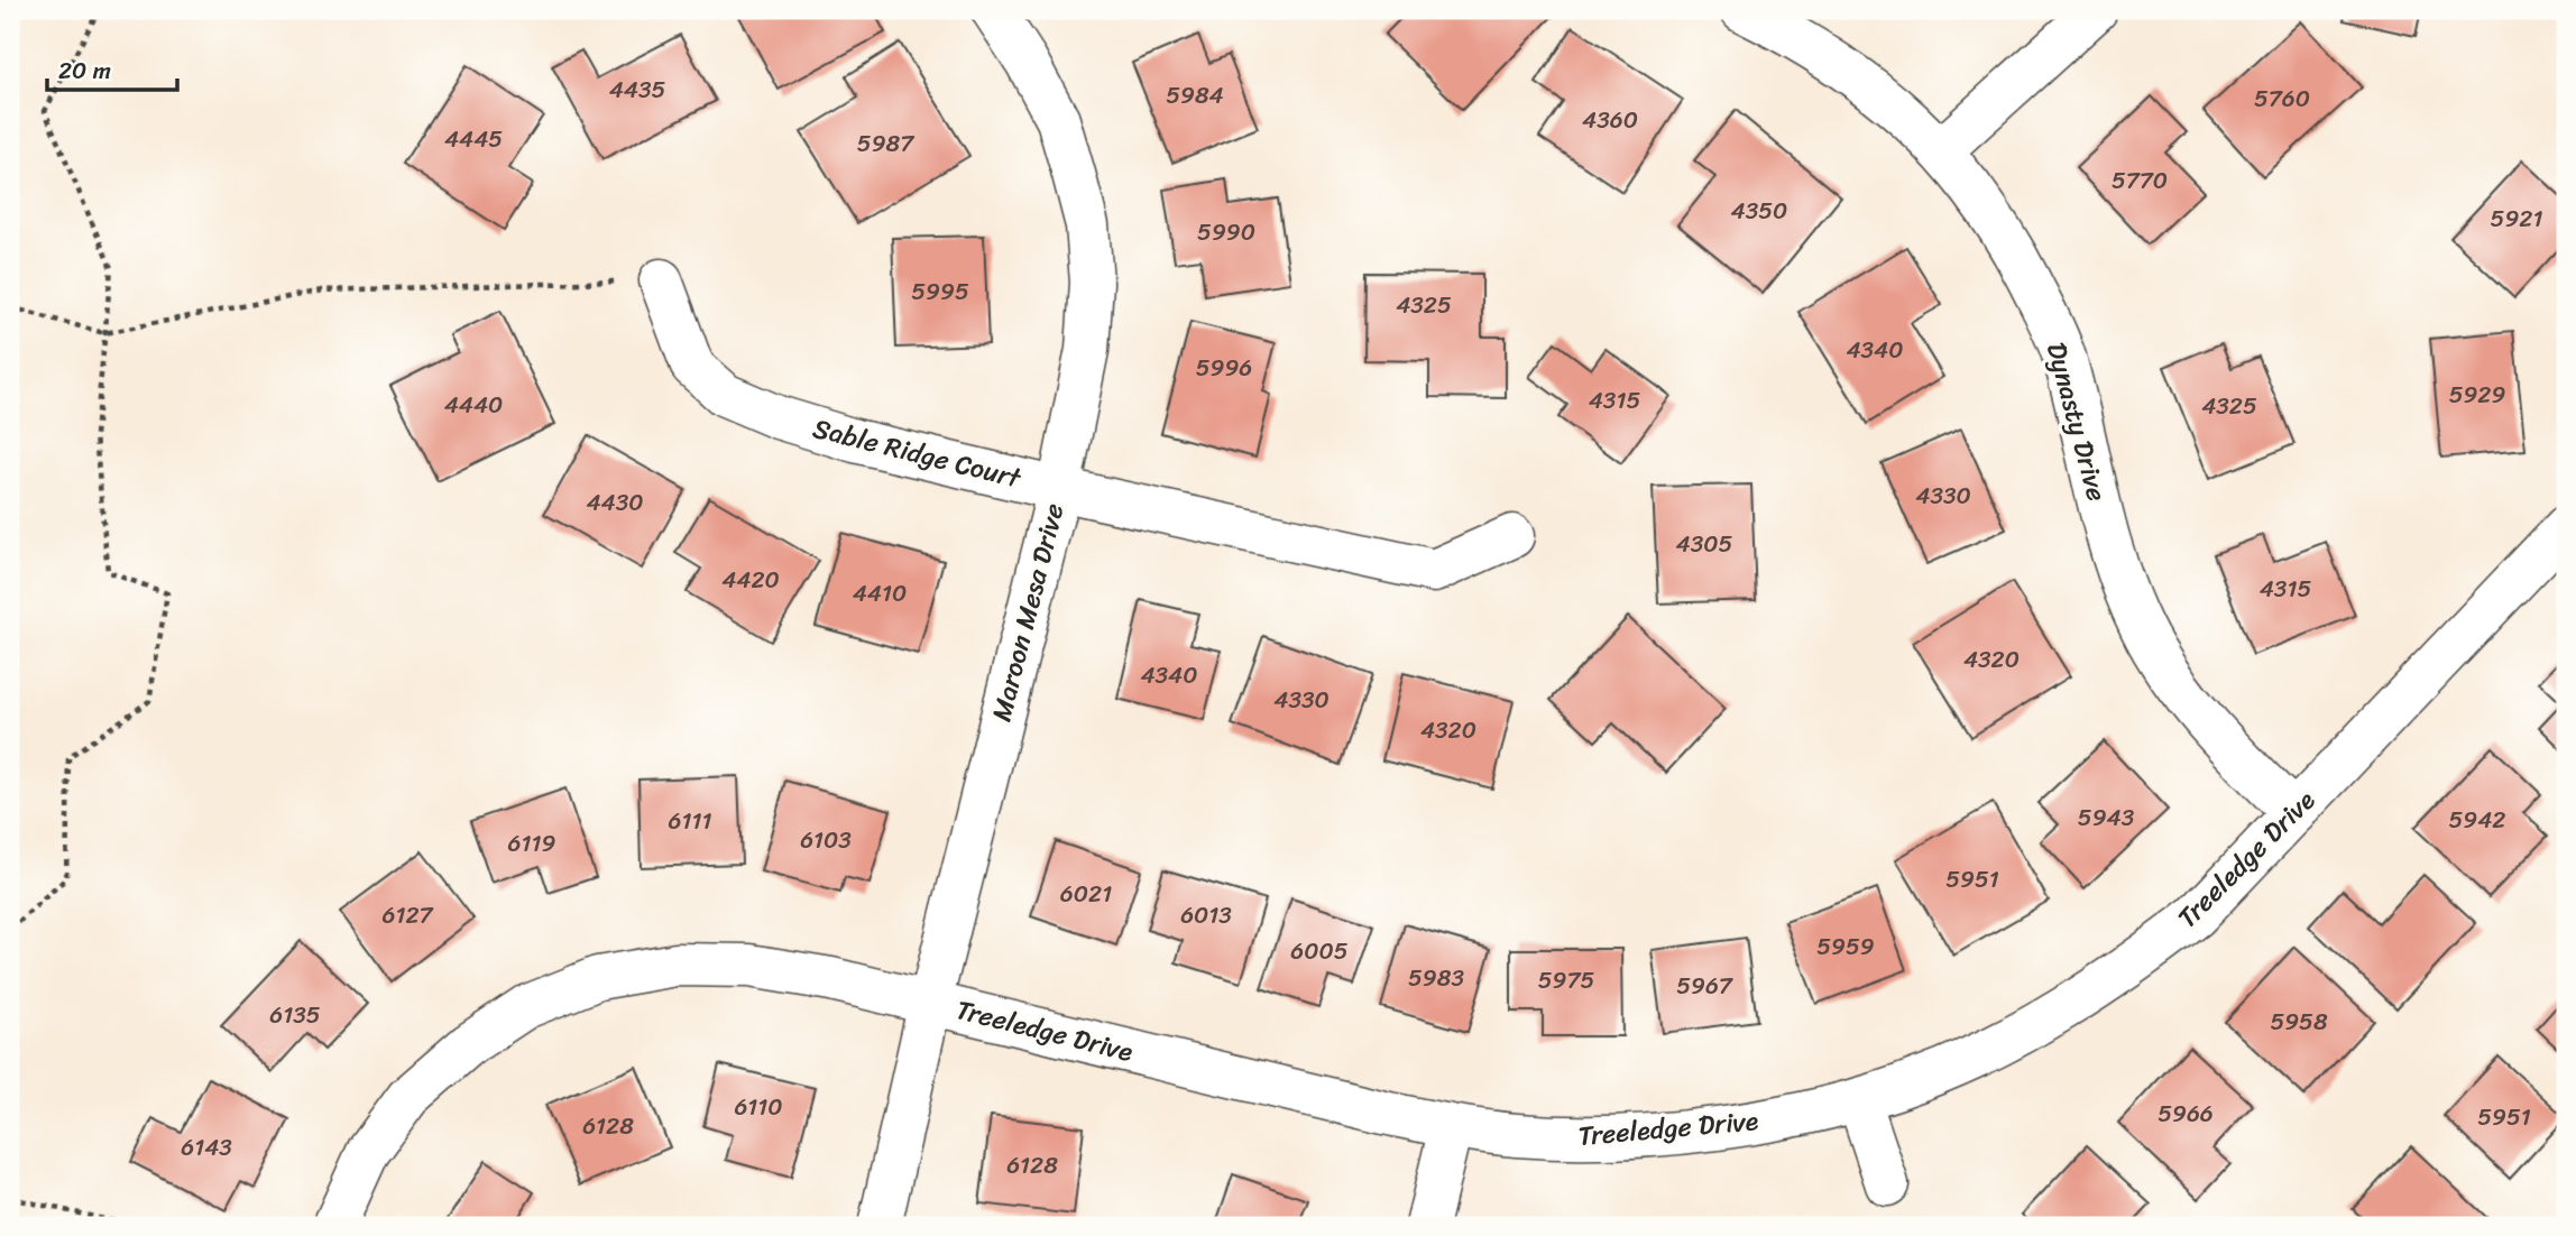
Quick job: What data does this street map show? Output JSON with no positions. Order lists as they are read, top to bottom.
{
  "streets": {
    "street": [
      "Dynasty Drive",
      "Sable Ridge Court",
      "Maroon Mesa Drive",
      "Treeledge Drive"
    ]
  },
  "crossings": [
    ["Dynasty Drive", "Treeledge Drive"],
    ["Sable Ridge Court", "Maroon Mesa Drive"],
    ["Maroon Mesa Drive", "Treeledge Drive"]
  ],
  "house_numbers": [
    "4435",
    "5984",
    "5760",
    "4360",
    "4445",
    "5987",
    "5770",
    "4350",
    "5921",
    "5990",
    "5995",
    "4325",
    "4340",
    "5996",
    "5929",
    "4315",
    "4440",
    "4325",
    "4330",
    "4430",
    "4305",
    "4420",
    "4315",
    "4410",
    "4320",
    "4340",
    "4330",
    "4320",
    "5943",
    "5942",
    "6111",
    "6103",
    "6119",
    "5951",
    "6021",
    "6127",
    "6013",
    "5959",
    "6005",
    "5983",
    "5975",
    "5967",
    "6135",
    "5958",
    "6110",
    "5966",
    "5951",
    "6128",
    "6143",
    "6128"
  ],
  "scale_bar": "20 m"
}
